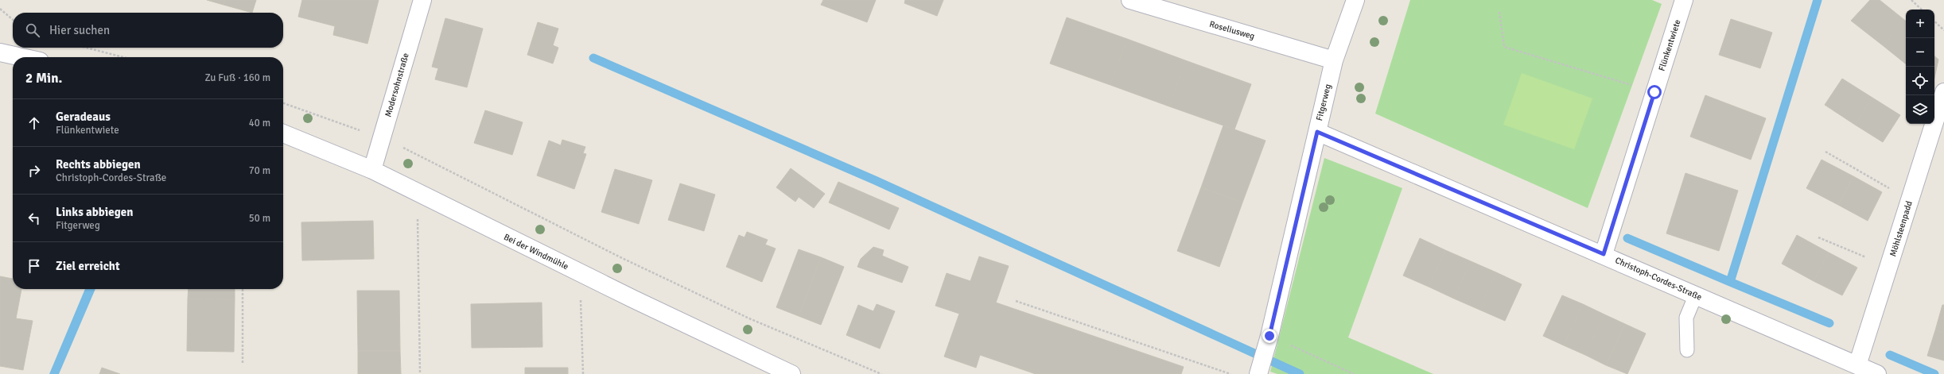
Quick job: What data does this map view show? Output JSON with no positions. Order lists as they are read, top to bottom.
{
  "streets": {
    "street": [
      "Roseliusweg",
      "Flünkentwiete",
      "Modersohnstraße",
      "Fitgerweg",
      "Möhlsteenpadd",
      "Bei der Windmühle",
      "Christoph-Cordes-Straße"
    ]
  },
  "crossings": [
    ["Roseliusweg", "Fitgerweg"],
    ["Flünkentwiete", "Christoph-Cordes-Straße"],
    ["Modersohnstraße", "Bei der Windmühle"],
    ["Fitgerweg", "Christoph-Cordes-Straße"],
    ["Möhlsteenpadd", "Christoph-Cordes-Straße"]
  ],
  "page": {
    "map_buttons": ["+", "−"],
    "search": "Hier suchen",
    "heading": ["2 Min.", "Zu Fuß · 160 m"],
    "list": [
      ["Geradeaus", "Flünkentwiete", "40 m"],
      ["Rechts abbiegen", "Christoph-Cordes-Straße", "70 m"],
      ["Links abbiegen", "Fitgerweg", "50 m"],
      "Ziel erreicht"
    ]
  }
}
